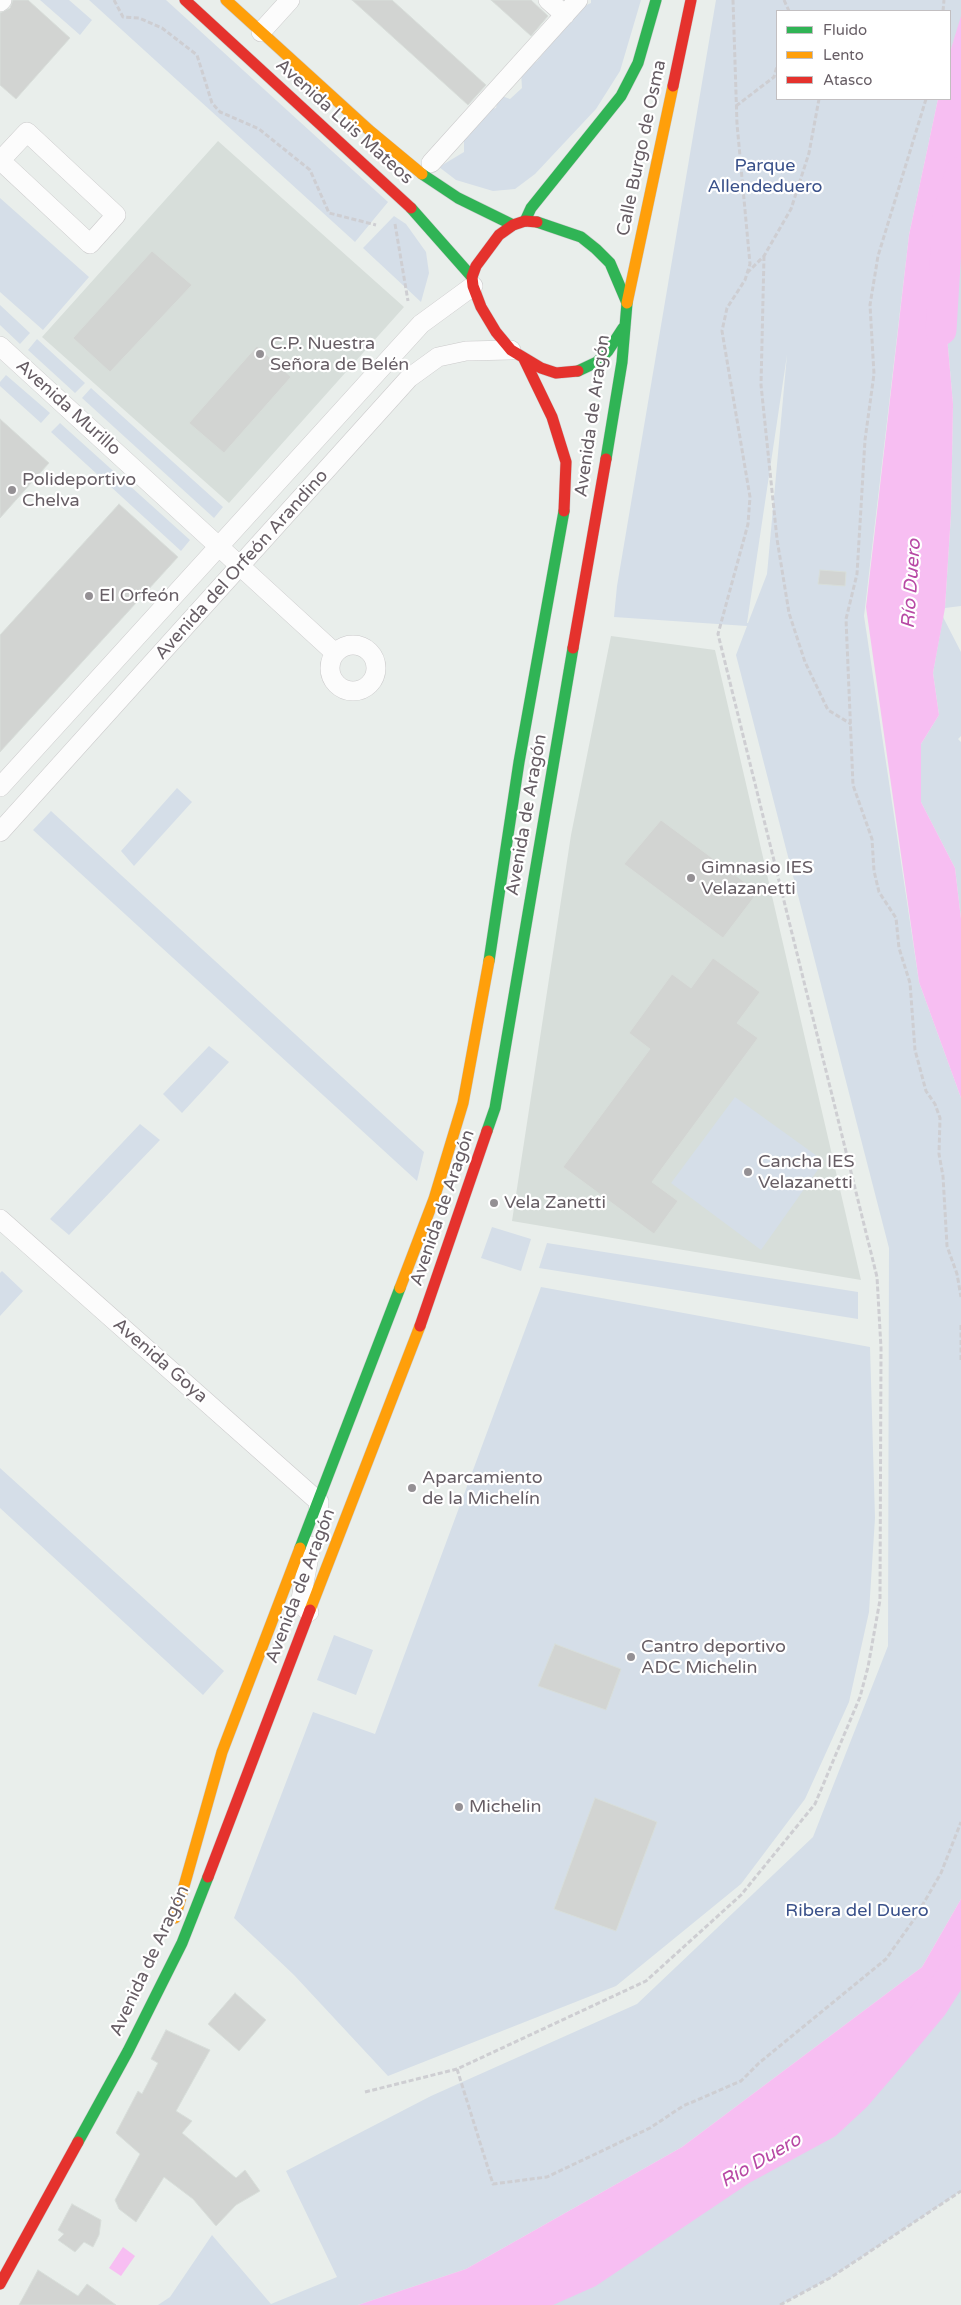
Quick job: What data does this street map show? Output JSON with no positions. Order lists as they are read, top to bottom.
{
  "streets": {
    "main road": ["Avenida Luis Mateos", "Calle Burgo de Osma", "Avenida de Aragón"],
    "street": ["Avenida Murillo", "Avenida del Orfeón Arandino", "Avenida Goya"]
  },
  "crossings": [
    ["Avenida Luis Mateos", "Calle Burgo de Osma"],
    ["Avenida Luis Mateos", "Avenida de Aragón"],
    ["Avenida Luis Mateos", "Avenida del Orfeón Arandino"],
    ["Calle Burgo de Osma", "Avenida de Aragón"],
    ["Calle Burgo de Osma", "Avenida del Orfeón Arandino"],
    ["Avenida Murillo", "Avenida del Orfeón Arandino"],
    ["Avenida de Aragón", "Avenida del Orfeón Arandino"],
    ["Avenida de Aragón", "Avenida Goya"]
  ],
  "water": ["Río Duero"],
  "parks": ["Parque Allendeduero", "Ribera del Duero"],
  "places": [
    "C.P. Nuestra Señora de Belén",
    "Polideportivo Chelva",
    "El Orfeón",
    "Gimnasio IES Velazanetti",
    "Cancha IES Velazanetti",
    "Vela Zanetti",
    "Aparcamiento de la Michelín",
    "Cantro deportivo ADC Michelin",
    "Michelin"
  ],
  "legend": ["Fluido", "Lento", "Atasco"]
}
